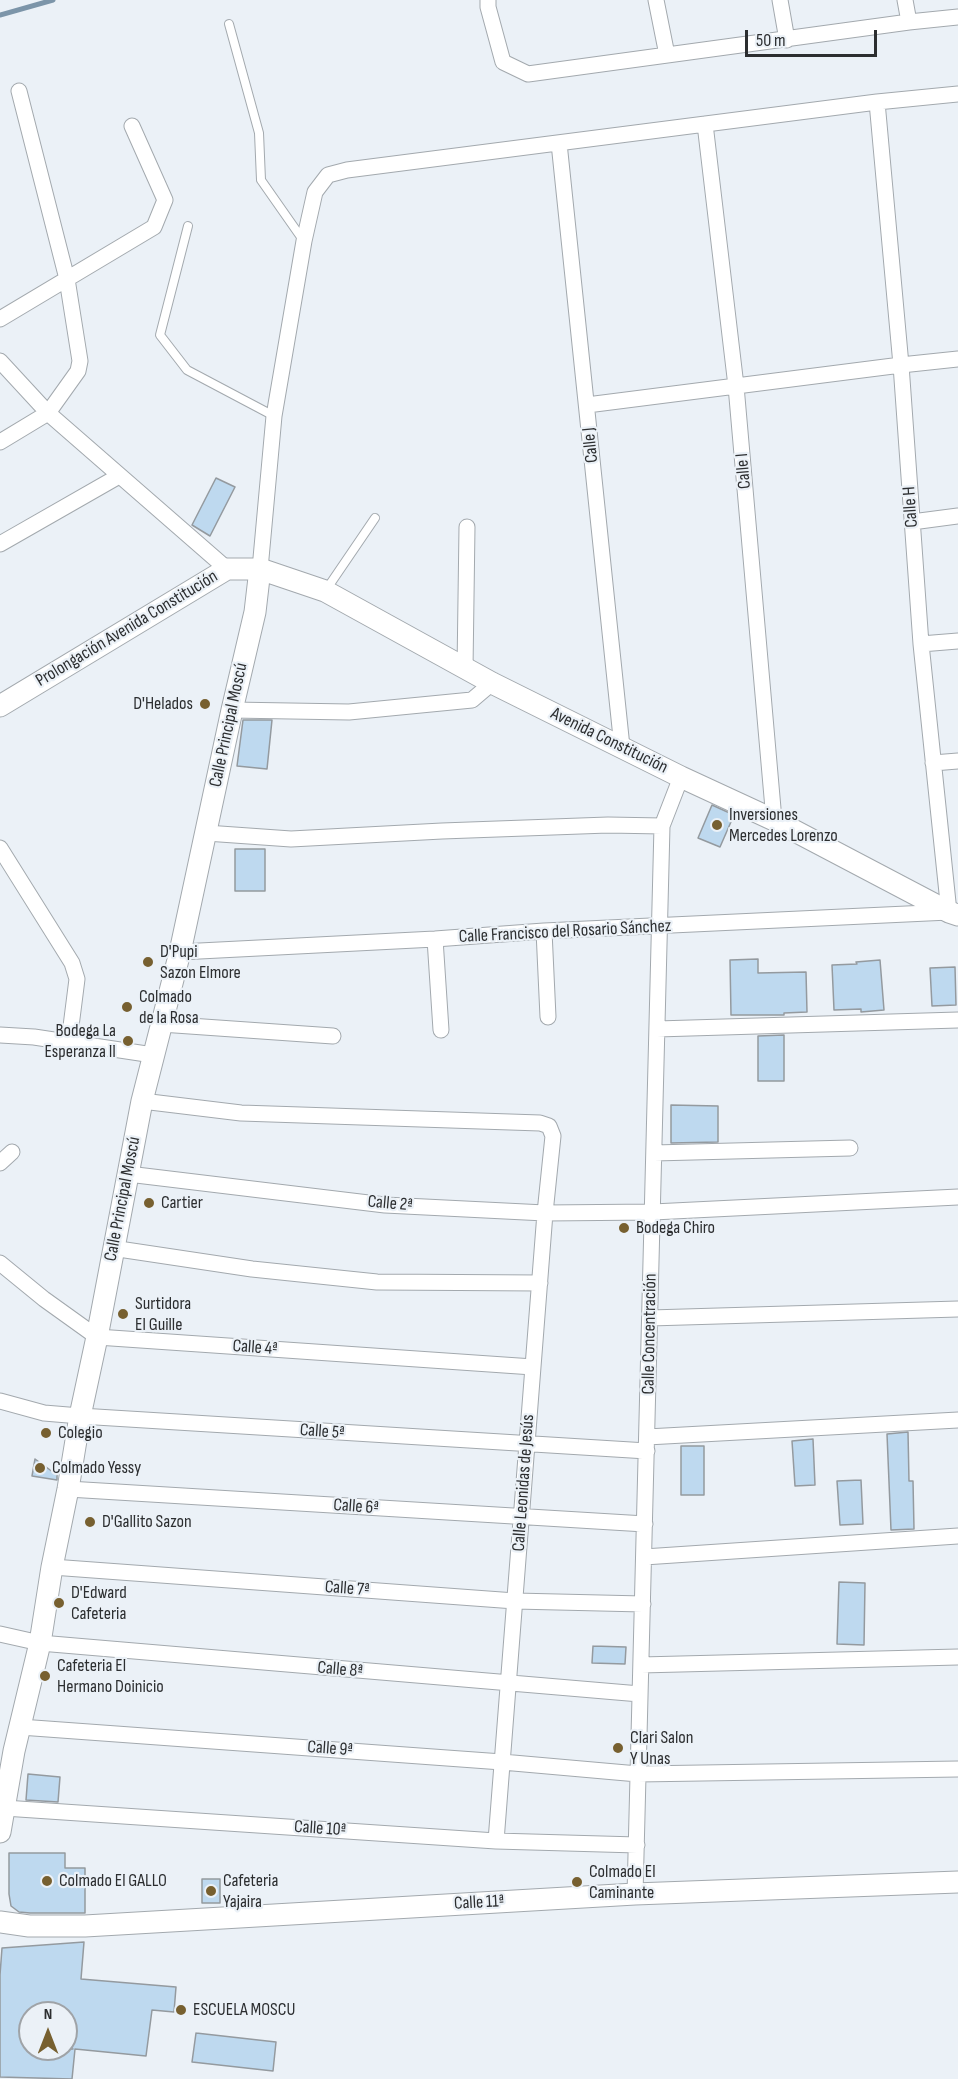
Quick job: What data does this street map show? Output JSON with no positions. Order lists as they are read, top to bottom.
{
  "streets": {
    "street": [
      "Calle J",
      "Calle I",
      "Calle H",
      "Prolongación Avenida Constitución",
      "Calle Principal Moscú",
      "Avenida Constitución",
      "Calle Francisco del Rosario Sánchez",
      "Calle 2ª",
      "Calle Concentración",
      "Calle 4ª",
      "Calle 5ª",
      "Calle Leonidas de Jesús",
      "Calle 6ª",
      "Calle 7ª",
      "Calle 8ª",
      "Calle 9ª",
      "Calle 10ª",
      "Calle 11ª"
    ]
  },
  "crossings": [
    ["Calle J", "Avenida Constitución"],
    ["Calle I", "Avenida Constitución"],
    ["Calle H", "Avenida Constitución"],
    ["Calle H", "Calle Francisco del Rosario Sánchez"],
    ["Prolongación Avenida Constitución", "Calle Principal Moscú"],
    ["Prolongación Avenida Constitución", "Avenida Constitución"],
    ["Calle Principal Moscú", "Avenida Constitución"],
    ["Calle Principal Moscú", "Calle Francisco del Rosario Sánchez"],
    ["Calle Principal Moscú", "Calle 2ª"],
    ["Calle Principal Moscú", "Calle 4ª"],
    ["Calle Principal Moscú", "Calle 5ª"],
    ["Calle Principal Moscú", "Calle Leonidas de Jesús"],
    ["Calle Principal Moscú", "Calle 6ª"],
    ["Calle Principal Moscú", "Calle 7ª"],
    ["Calle Principal Moscú", "Calle 8ª"],
    ["Calle Principal Moscú", "Calle 9ª"],
    ["Calle Principal Moscú", "Calle 10ª"],
    ["Avenida Constitución", "Calle Francisco del Rosario Sánchez"],
    ["Avenida Constitución", "Calle Concentración"],
    ["Calle Francisco del Rosario Sánchez", "Calle Concentración"],
    ["Calle 2ª", "Calle Concentración"],
    ["Calle 2ª", "Calle Leonidas de Jesús"],
    ["Calle Concentración", "Calle 5ª"],
    ["Calle Concentración", "Calle 6ª"],
    ["Calle Concentración", "Calle 7ª"],
    ["Calle Concentración", "Calle 8ª"],
    ["Calle Concentración", "Calle 9ª"],
    ["Calle Concentración", "Calle 10ª"],
    ["Calle Concentración", "Calle 11ª"],
    ["Calle 4ª", "Calle Leonidas de Jesús"],
    ["Calle 5ª", "Calle Leonidas de Jesús"],
    ["Calle Leonidas de Jesús", "Calle 6ª"],
    ["Calle Leonidas de Jesús", "Calle 7ª"],
    ["Calle Leonidas de Jesús", "Calle 8ª"],
    ["Calle Leonidas de Jesús", "Calle 9ª"],
    ["Calle Leonidas de Jesús", "Calle 10ª"]
  ],
  "places": [
    "D'Helados",
    "Inversiones Mercedes Lorenzo",
    "D'Pupi Sazon Elmore",
    "Colmado de la Rosa",
    "Bodega La Esperanza II",
    "Cartier",
    "Bodega Chiro",
    "Surtidora El Guille",
    "Colegio",
    "Colmado Yessy",
    "D'Gallito Sazon",
    "D'Edward Cafeteria",
    "Cafeteria El Hermano Doinicio",
    "Clari Salon Y Unas",
    "Colmado El GALLO",
    "Colmado El Caminante",
    "Cafeteria Yajaira",
    "ESCUELA MOSCU"
  ],
  "scale_bar": "50 m",
  "north": "top"
}
